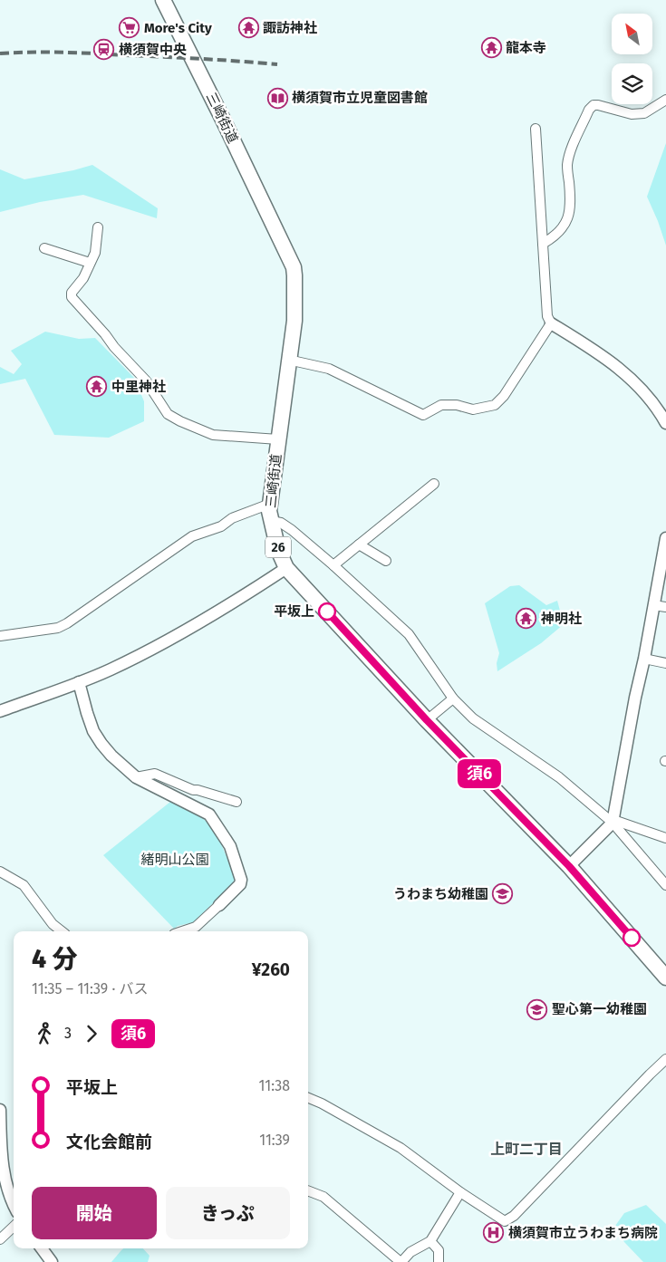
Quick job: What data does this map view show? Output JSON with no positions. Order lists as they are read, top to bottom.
{
  "streets": {
    "main road": ["三崎街道", "26"]
  },
  "districts": ["上町二丁目"],
  "parks": ["緒明山公園"],
  "places": {
    "supermarket": ["More's City"],
    "temple": [
      "諏訪神社",
      "龍本寺",
      "中里神社",
      "神明社"
    ],
    "station": ["横須賀中央"],
    "library": ["横須賀市立児童図書館"],
    "other": ["平坂上"],
    "school or university": ["うわまち幼稚園", "聖心第一幼稚園"],
    "hospital": ["横須賀市立うわまち病院"]
  },
  "lines": ["bus line 須6"],
  "north": "top left",
  "page": {
    "on_map": "須6",
    "heading": ["4 分", "11:35 – 11:39 · バス", "¥260"],
    "legs": ["3", "須6"],
    "list": [
      {
        "name": "平坂上",
        "value": "11:38"
      },
      {
        "name": "文化会館前",
        "value": "11:39"
      }
    ],
    "buttons": ["開始", "きっぷ"]
  }
}
